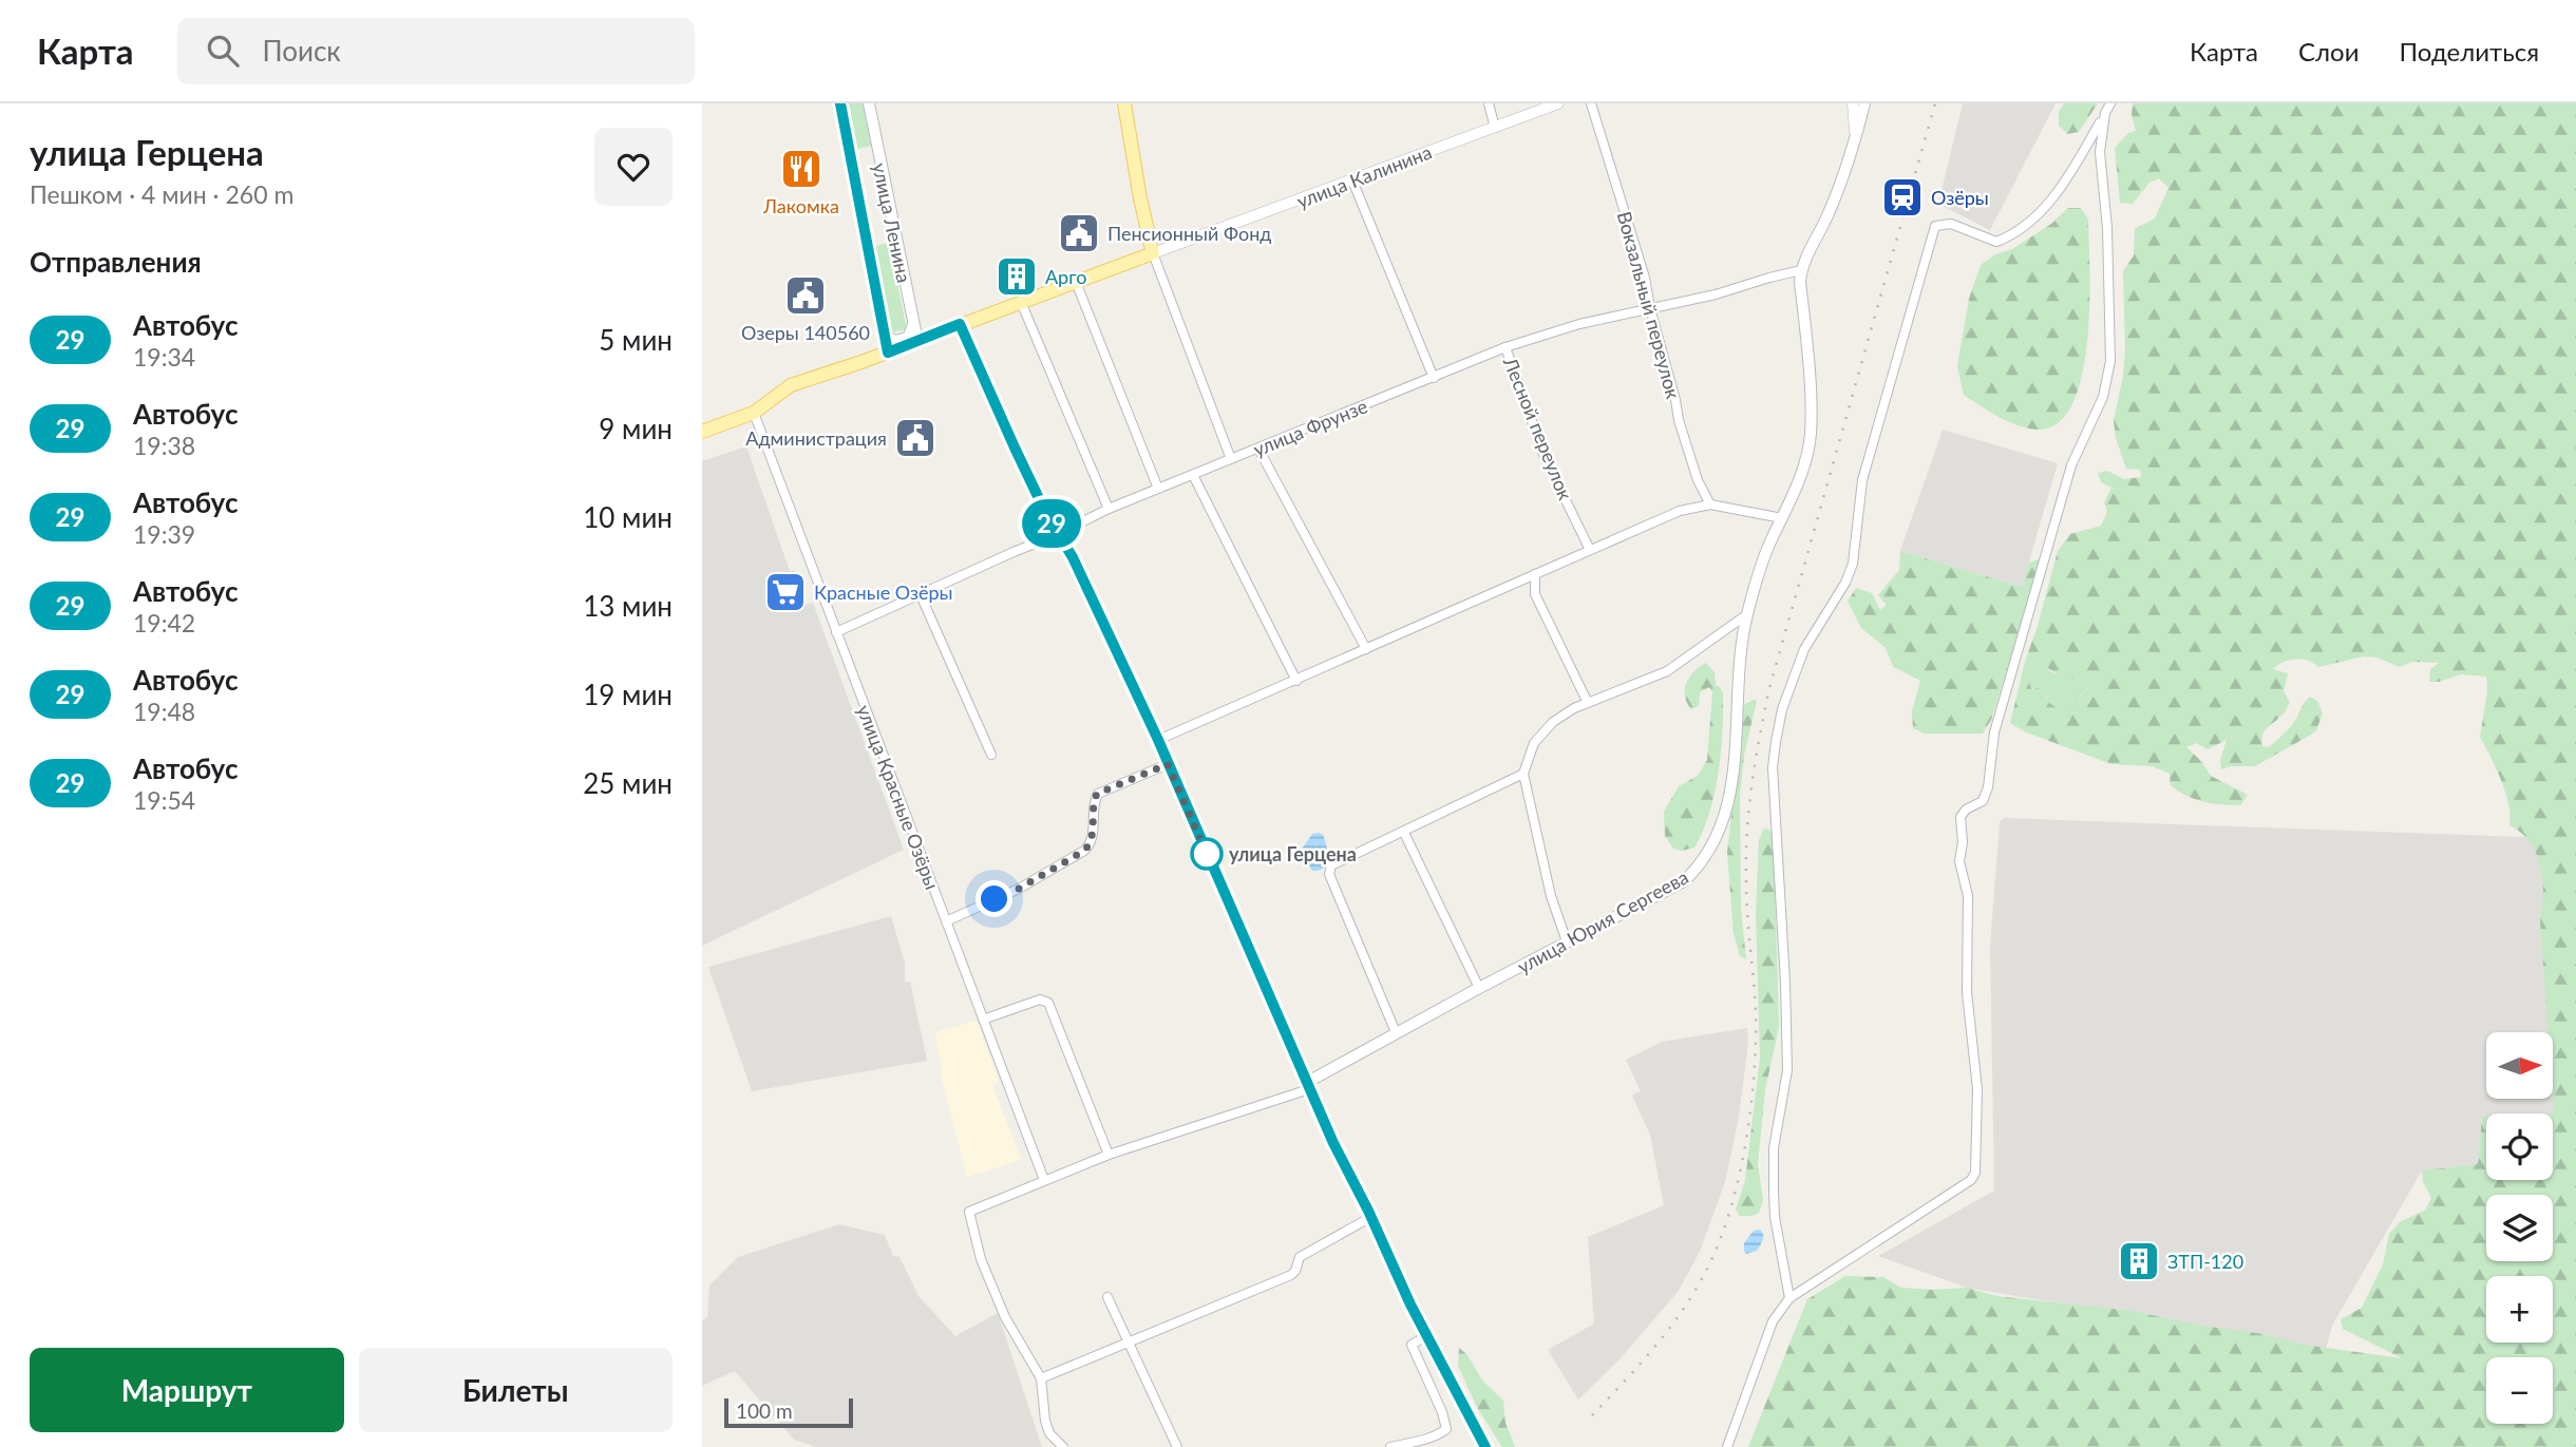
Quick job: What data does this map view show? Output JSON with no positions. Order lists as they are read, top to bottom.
{
  "streets": {
    "main road": ["улица Калинина", "улица Ленина", "улица Юрия Сергеева"],
    "street": [
      "Вокзальный переулок",
      "улица Фрунзе",
      "Лесной переулок",
      "улица Красные Озёры"
    ]
  },
  "crossings": [
    ["улица Калинина", "улица Ленина"],
    ["улица Калинина", "улица Красные Озёры"],
    ["Вокзальный переулок", "улица Фрунзе"],
    ["улица Фрунзе", "Лесной переулок"],
    ["улица Фрунзе", "улица Красные Озёры"],
    ["улица Фрунзе", "улица Юрия Сергеева"],
    ["улица Красные Озёры", "улица Юрия Сергеева"]
  ],
  "places": {
    "restaurant": ["Лакомка"],
    "station": ["Озёры"],
    "public building": ["Пенсионный Фонд", "Озеры 140560", "Администрация"],
    "building": ["Арго", "ЗТП-120"],
    "supermarket": ["Красные Озёры"],
    "other": ["улица Герцена"]
  },
  "lines": ["bus line 29"],
  "scale_bar": "100 m",
  "north": "right",
  "page": {
    "header": "Карта",
    "search": "Поиск",
    "nav": ["Карта", "Слои", "Поделиться"],
    "heading": [
      ["улица Герцена", "Пешком · 4 мин · 260 m"],
      "Отправления"
    ],
    "on_map": "29",
    "list": [
      {
        "mark": "29",
        "name": "Автобус",
        "note": "19:34",
        "value": "5 мин"
      },
      {
        "mark": "29",
        "name": "Автобус",
        "note": "19:38",
        "value": "9 мин"
      },
      {
        "mark": "29",
        "name": "Автобус",
        "note": "19:39",
        "value": "10 мин"
      },
      {
        "mark": "29",
        "name": "Автобус",
        "note": "19:42",
        "value": "13 мин"
      },
      {
        "mark": "29",
        "name": "Автобус",
        "note": "19:48",
        "value": "19 мин"
      },
      {
        "mark": "29",
        "name": "Автобус",
        "note": "19:54",
        "value": "25 мин"
      }
    ],
    "map_buttons": ["+", "−"],
    "buttons": ["Маршрут", "Билеты"],
    "scale": "100 m"
  }
}
